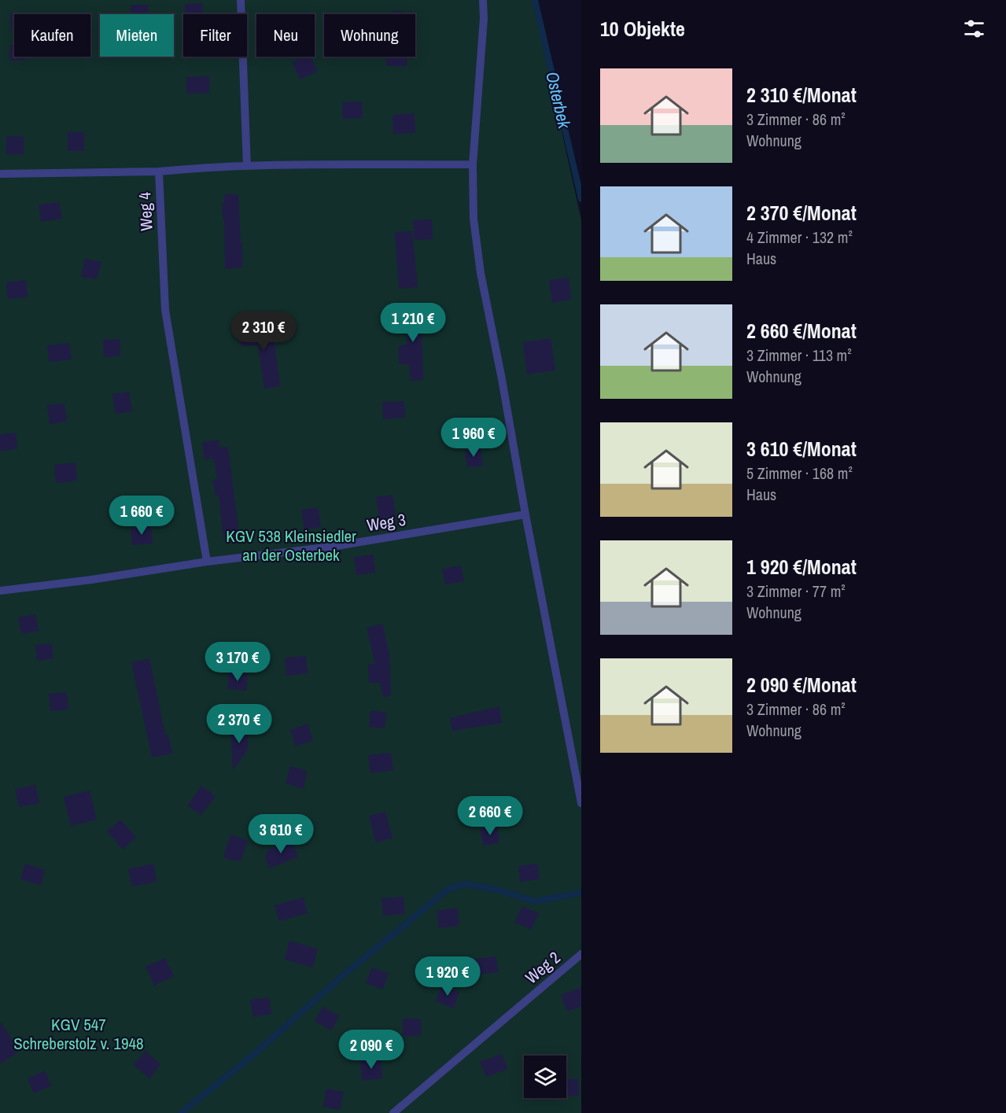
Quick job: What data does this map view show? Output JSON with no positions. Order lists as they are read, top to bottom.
{
  "streets": {
    "lane": ["Weg 4", "Weg 3", "Weg 2"]
  },
  "crossings": [
    ["Weg 4", "Weg 3"]
  ],
  "water": ["Osterbek"],
  "parks": ["KGV 538 Kleinsiedler an der Osterbek", "KGV 547 Schreberstolz v. 1948"],
  "page": {
    "heading": "10 Objekte",
    "chip": [
      "Kaufen",
      "Mieten",
      "Filter",
      "Neu",
      "Wohnung"
    ],
    "list": [
      {
        "name": "2 310 €/Monat",
        "note": "3 Zimmer · 86 m² · Wohnung"
      },
      {
        "name": "2 370 €/Monat",
        "note": "4 Zimmer · 132 m² · Haus"
      },
      {
        "name": "2 660 €/Monat",
        "note": "3 Zimmer · 113 m² · Wohnung"
      },
      {
        "name": "3 610 €/Monat",
        "note": "5 Zimmer · 168 m² · Haus"
      },
      {
        "name": "1 920 €/Monat",
        "note": "3 Zimmer · 77 m² · Wohnung"
      },
      {
        "name": "2 090 €/Monat",
        "note": "3 Zimmer · 86 m² · Wohnung"
      }
    ],
    "price": [
      "1 210 €",
      "2 310 €",
      "1 960 €",
      "1 660 €",
      "3 170 €",
      "2 370 €",
      "2 660 €",
      "3 610 €",
      "1 920 €",
      "2 090 €"
    ]
  }
}
